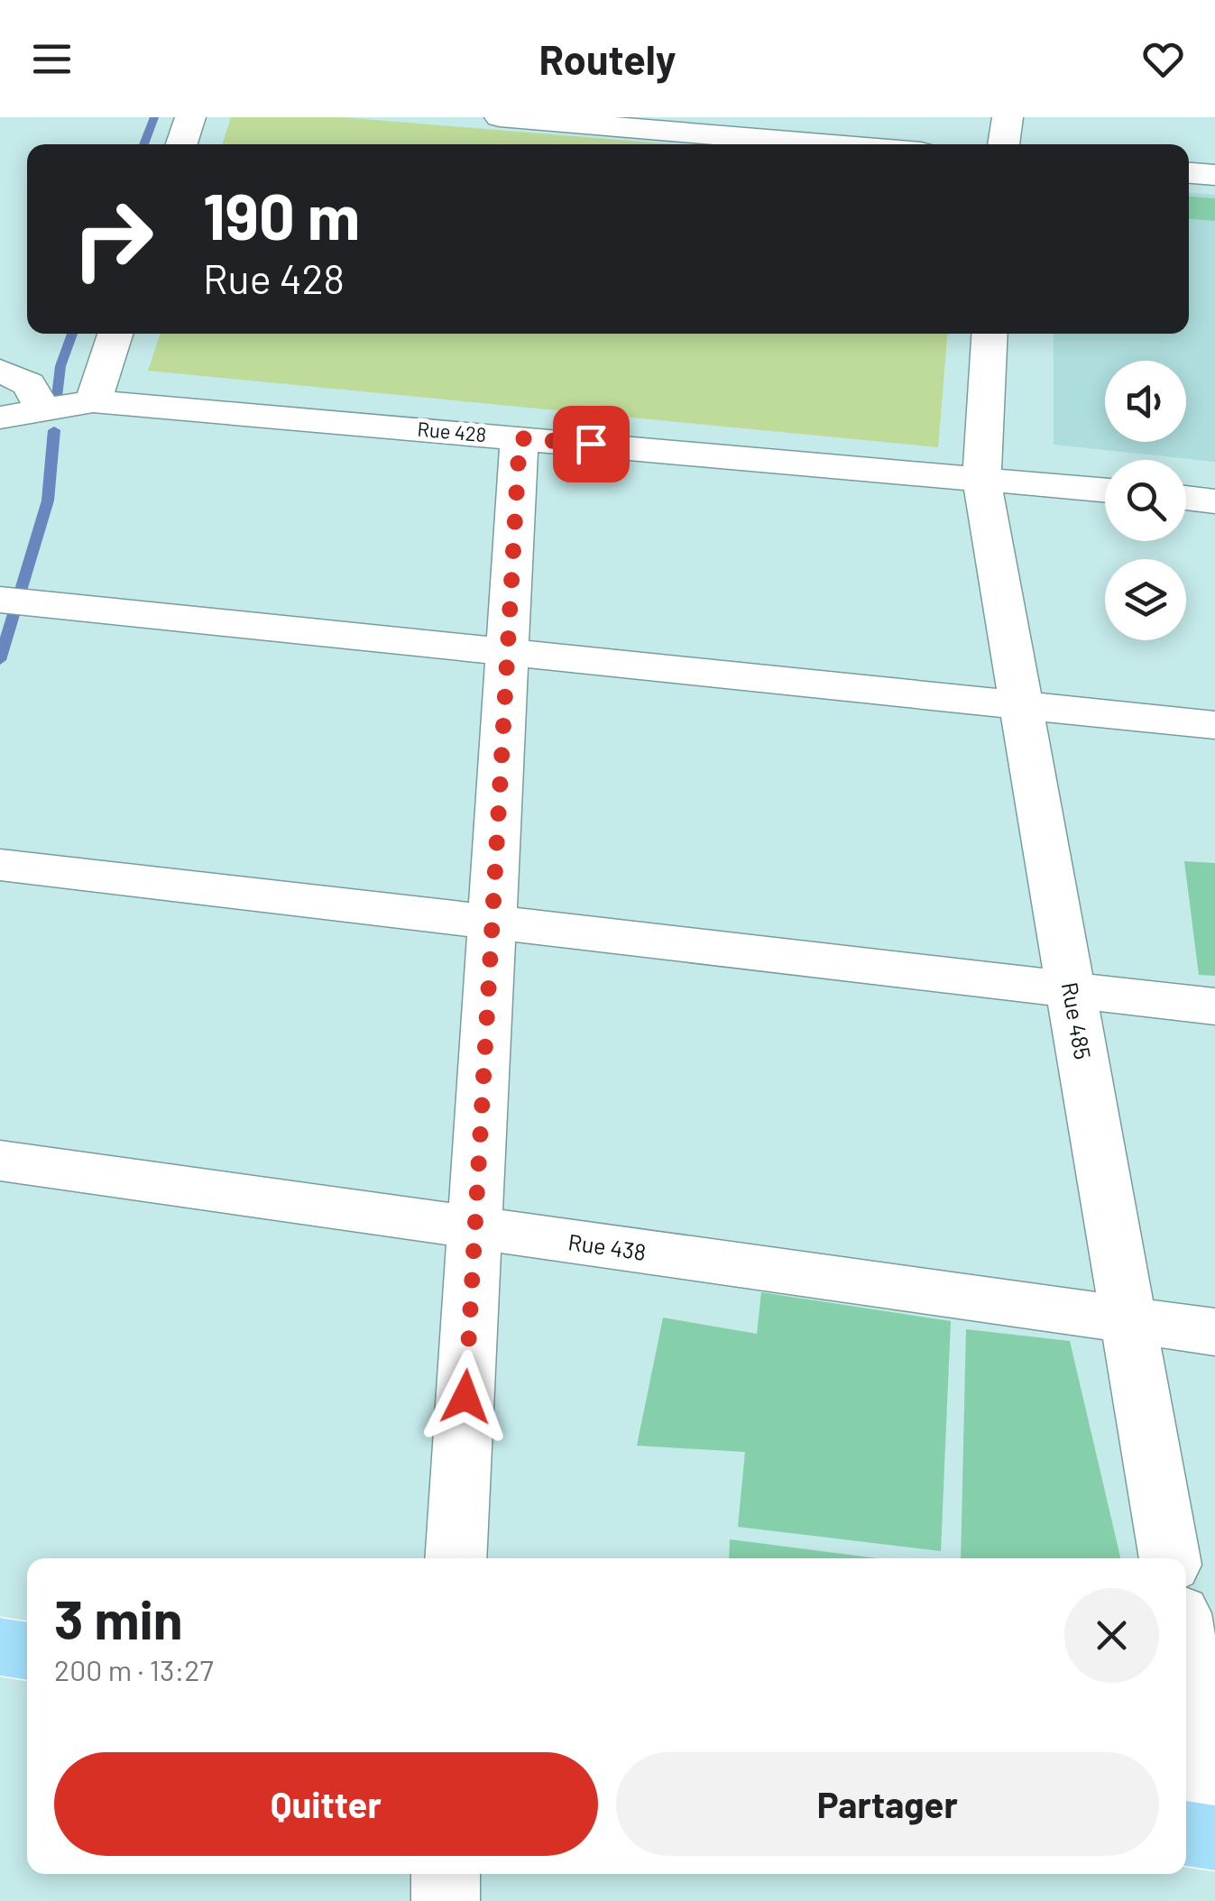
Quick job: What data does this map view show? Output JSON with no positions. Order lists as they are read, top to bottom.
{
  "streets": {
    "street": ["Rue 428", "Rue 485", "Rue 438"]
  },
  "crossings": [
    ["Rue 428", "Rue 485"],
    ["Rue 485", "Rue 438"]
  ],
  "page": {
    "header": "Routely",
    "turn": ["190 m", "Rue 428"],
    "heading": ["3 min", "200 m · 13:27"],
    "buttons": ["Quitter", "Partager"]
  }
}
